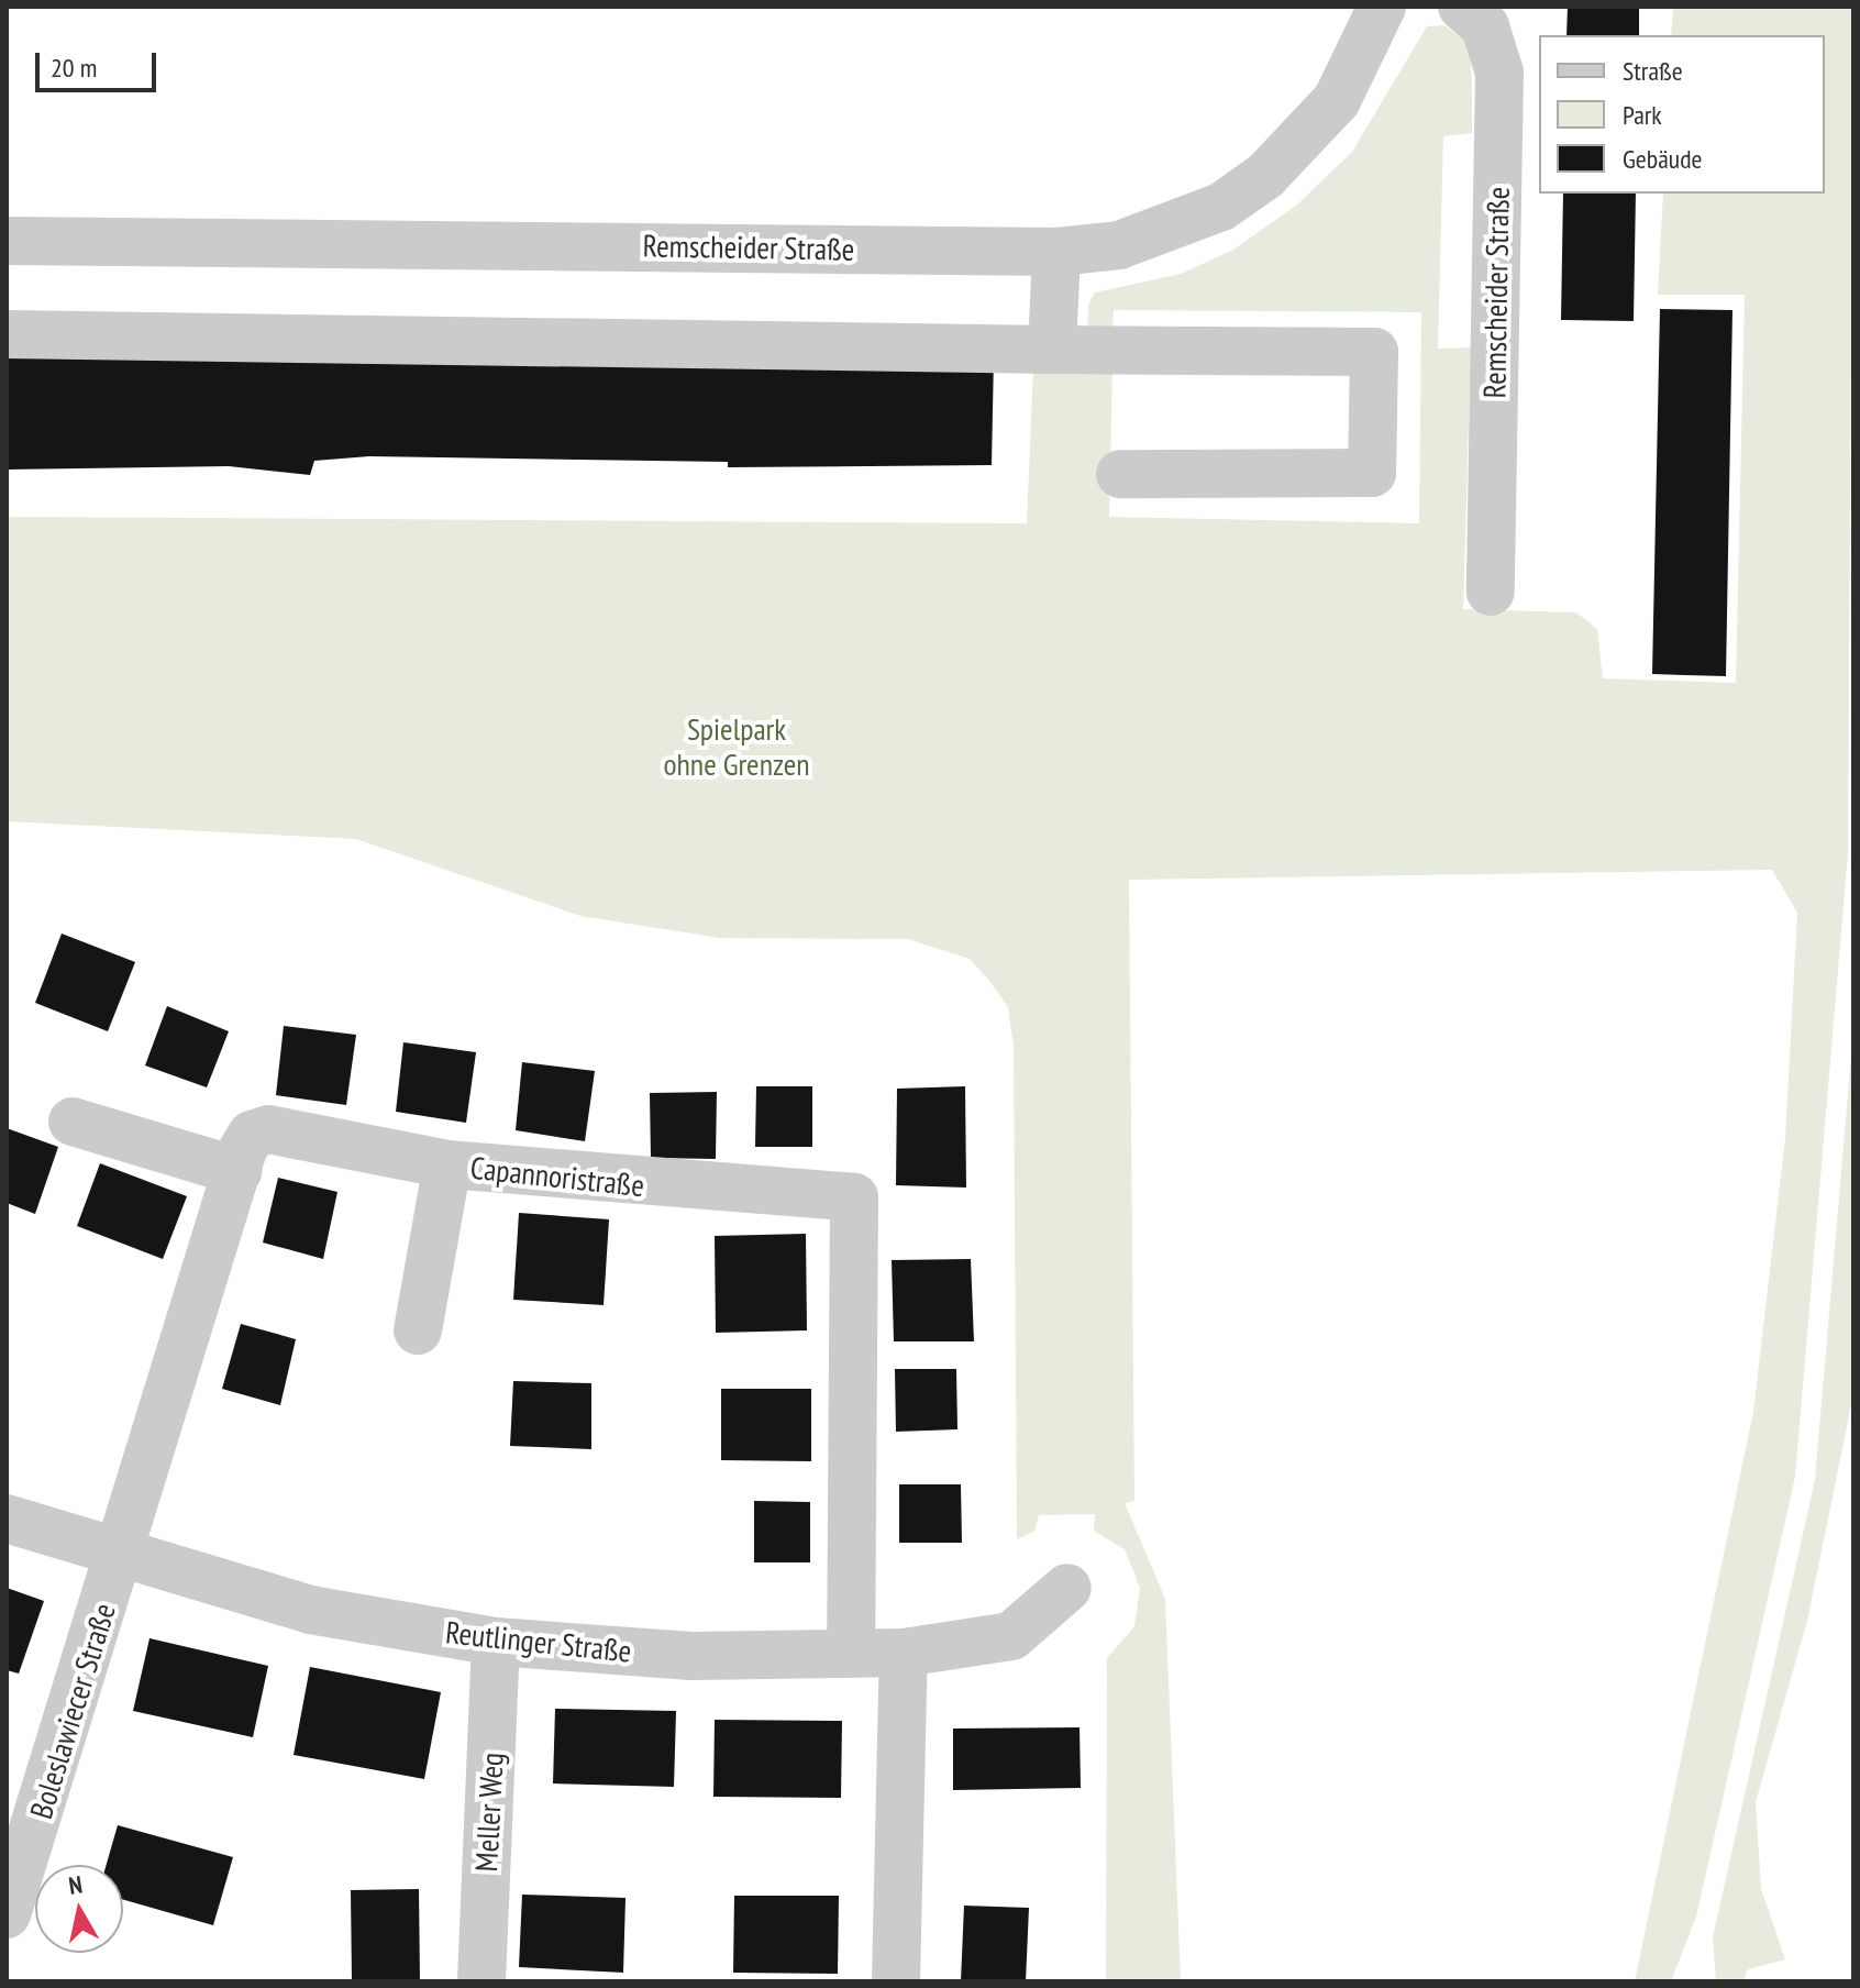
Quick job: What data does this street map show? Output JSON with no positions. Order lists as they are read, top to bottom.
{
  "streets": {
    "street": [
      "Remscheider Straße",
      "Capannoristraße",
      "Reutlinger Straße",
      "Boleslawiecer Straße",
      "Meller Weg"
    ]
  },
  "crossings": [
    ["Capannoristraße", "Reutlinger Straße"],
    ["Capannoristraße", "Boleslawiecer Straße"],
    ["Reutlinger Straße", "Boleslawiecer Straße"],
    ["Reutlinger Straße", "Meller Weg"]
  ],
  "parks": ["Spielpark ohne Grenzen"],
  "legend": ["Straße", "Park", "Gebäude"],
  "scale_bar": "20 m",
  "north": "top"
}
